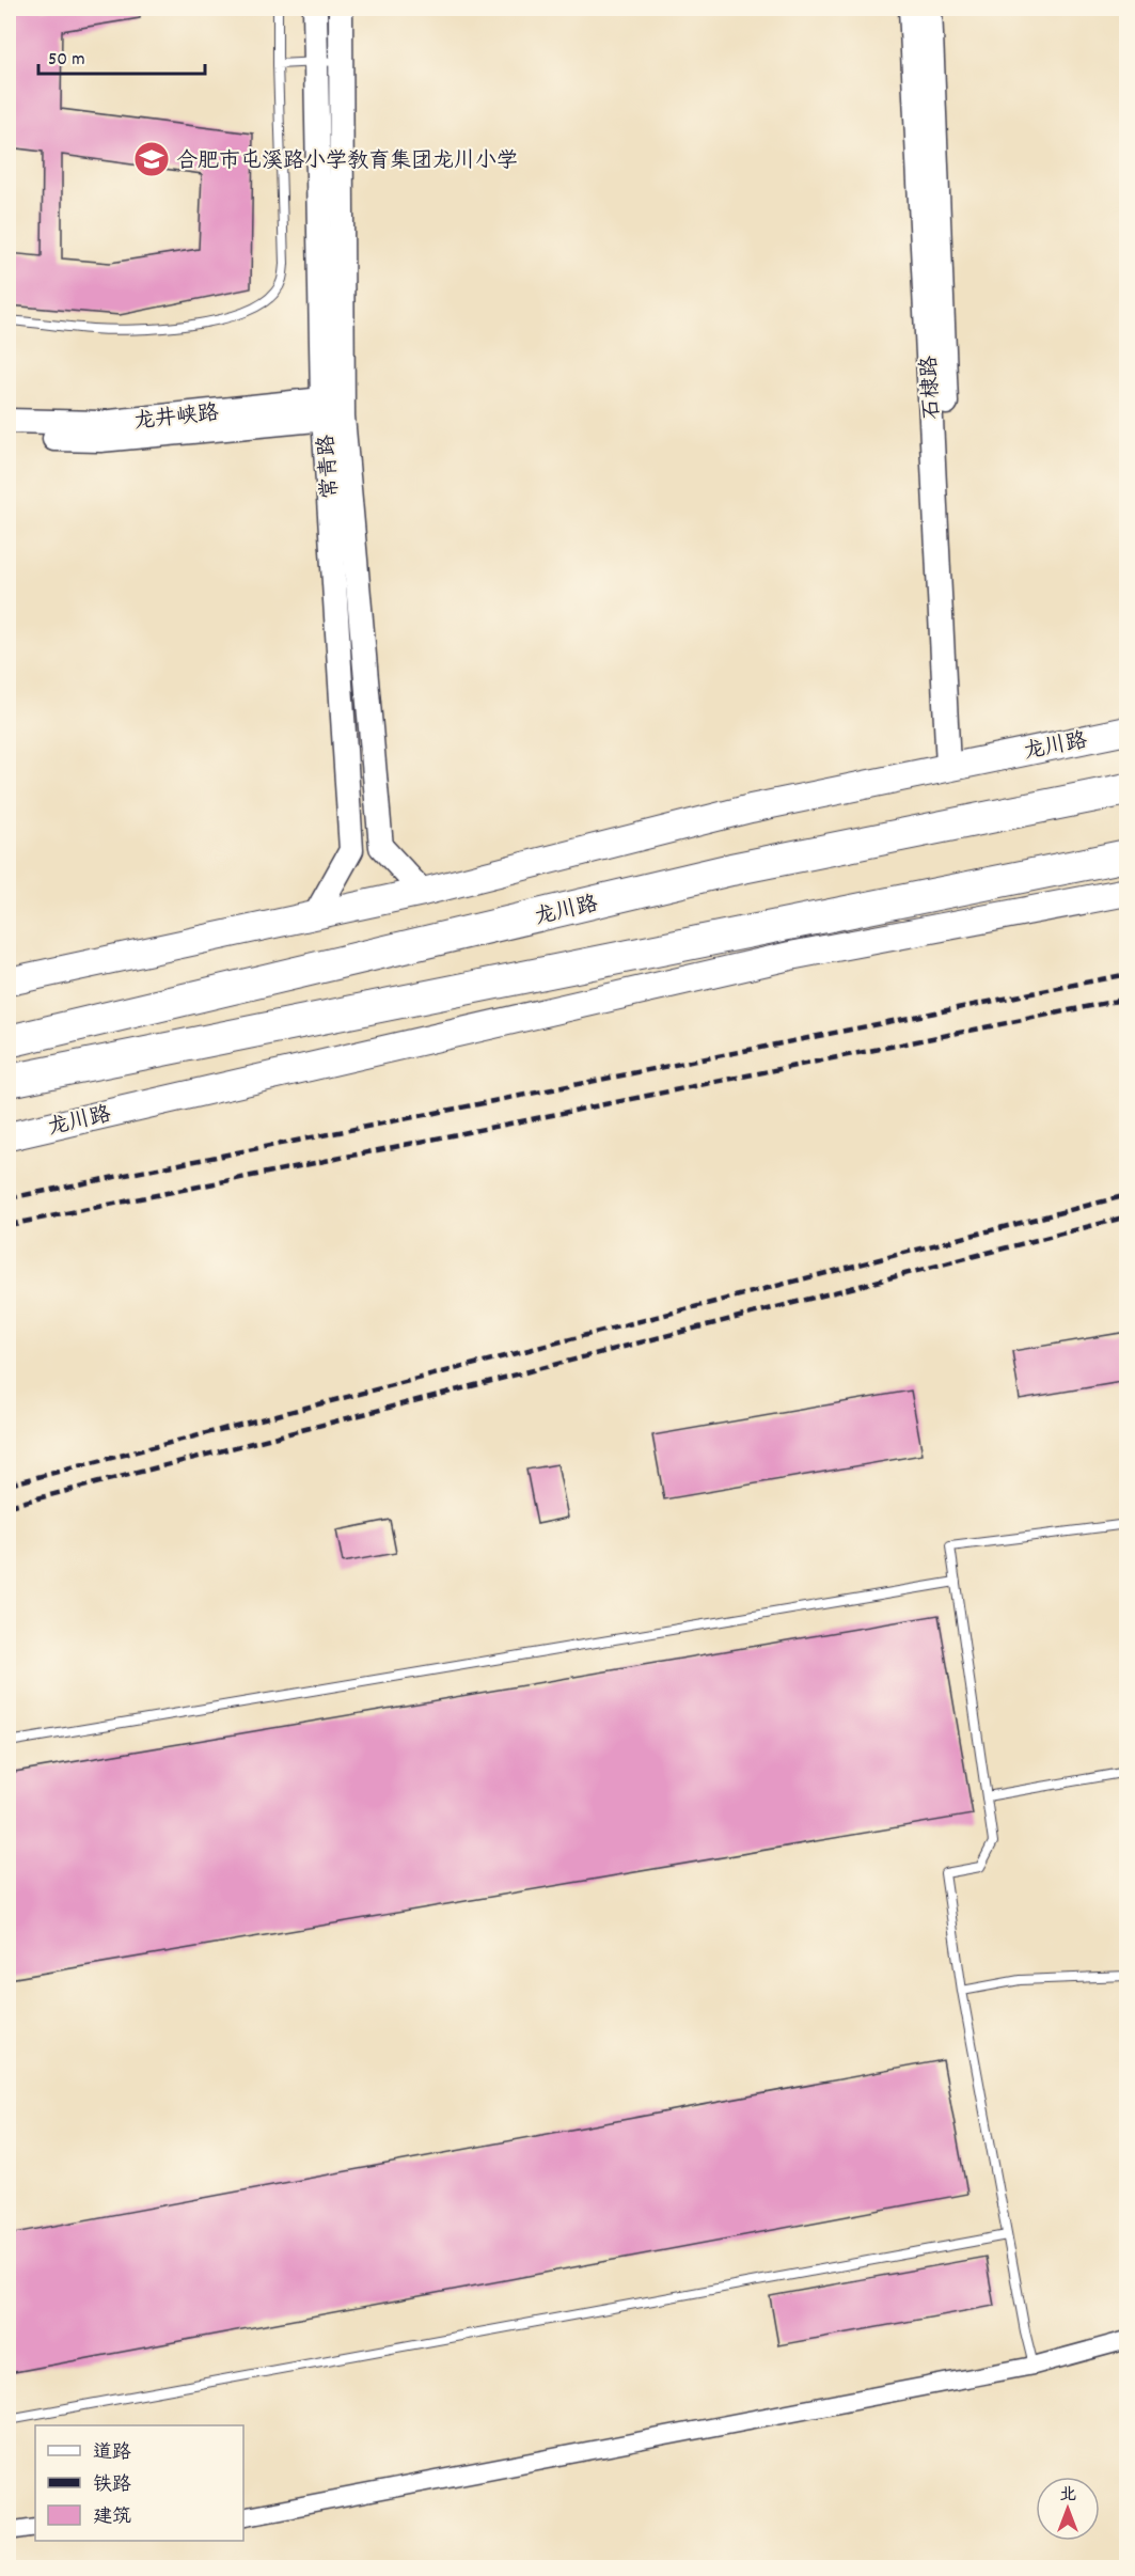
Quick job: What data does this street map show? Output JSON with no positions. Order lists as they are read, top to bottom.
{
  "streets": {
    "highway": ["龙川路"],
    "street": ["石棣路", "龙井峡路", "常青路"]
  },
  "crossings": [
    ["石棣路", "龙川路"],
    ["龙井峡路", "常青路"],
    ["常青路", "龙川路"]
  ],
  "places": {
    "school or university": ["合肥市屯溪路小学教育集团龙川小学"]
  },
  "legend": ["道路", "铁路", "建筑"],
  "scale_bar": "50 m",
  "north": "top"
}
